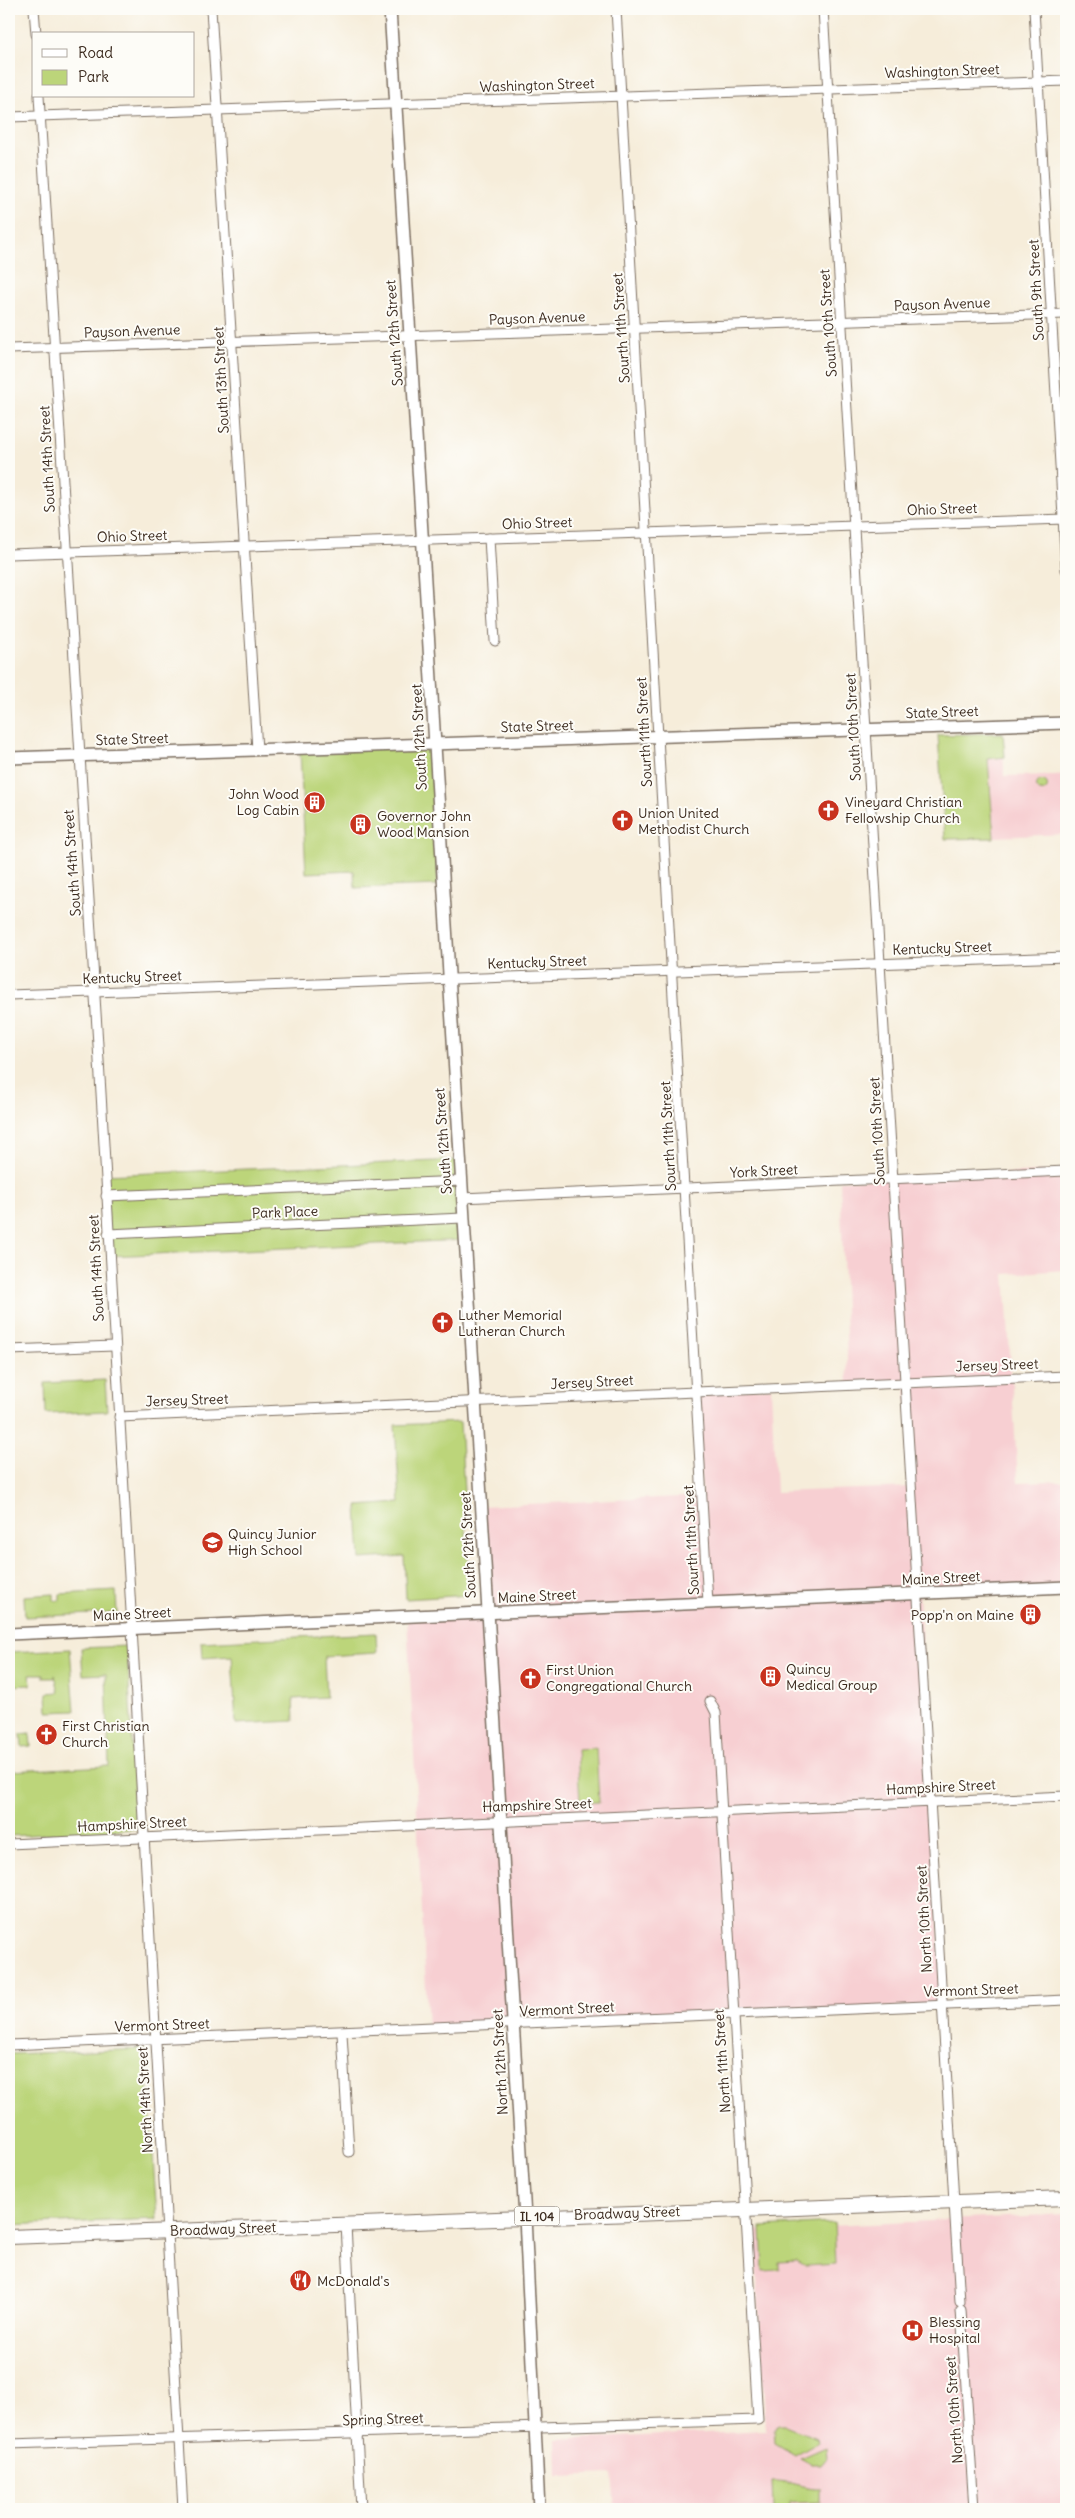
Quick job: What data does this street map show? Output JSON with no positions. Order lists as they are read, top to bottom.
{
  "streets": {
    "main road": ["Broadway Street", "IL 104"],
    "street": [
      "Washington Street",
      "South 9th Street",
      "Payson Avenue",
      "South 10th Street",
      "Sourth 11th Street",
      "South 12th Street",
      "South 13th Street",
      "South 14th Street",
      "Ohio Street",
      "State Street",
      "Kentucky Street",
      "York Street",
      "Park Place",
      "Jersey Street",
      "Maine Street",
      "Hampshire Street",
      "North 10th Street",
      "Vermont Street",
      "North 11th Street",
      "North 12th Street",
      "North 14th Street",
      "Spring Street"
    ]
  },
  "crossings": [
    ["Washington Street", "South 9th Street"],
    ["Washington Street", "South 10th Street"],
    ["Washington Street", "Sourth 11th Street"],
    ["Washington Street", "South 12th Street"],
    ["Washington Street", "South 13th Street"],
    ["Washington Street", "South 14th Street"],
    ["South 9th Street", "Payson Avenue"],
    ["South 9th Street", "Ohio Street"],
    ["Payson Avenue", "South 10th Street"],
    ["Payson Avenue", "Sourth 11th Street"],
    ["Payson Avenue", "South 12th Street"],
    ["Payson Avenue", "South 13th Street"],
    ["Payson Avenue", "South 14th Street"],
    ["South 10th Street", "Ohio Street"],
    ["South 10th Street", "State Street"],
    ["South 10th Street", "Kentucky Street"],
    ["South 10th Street", "York Street"],
    ["South 10th Street", "Jersey Street"],
    ["South 10th Street", "Maine Street"],
    ["South 10th Street", "North 10th Street"],
    ["Sourth 11th Street", "Ohio Street"],
    ["Sourth 11th Street", "State Street"],
    ["Sourth 11th Street", "Kentucky Street"],
    ["Sourth 11th Street", "York Street"],
    ["Sourth 11th Street", "Jersey Street"],
    ["Sourth 11th Street", "Maine Street"],
    ["South 12th Street", "Ohio Street"],
    ["South 12th Street", "State Street"],
    ["South 12th Street", "Kentucky Street"],
    ["South 12th Street", "York Street"],
    ["South 12th Street", "Park Place"],
    ["South 12th Street", "Jersey Street"],
    ["South 12th Street", "Maine Street"],
    ["South 12th Street", "North 12th Street"],
    ["South 13th Street", "Ohio Street"],
    ["South 13th Street", "State Street"],
    ["South 14th Street", "Ohio Street"],
    ["South 14th Street", "State Street"],
    ["South 14th Street", "Kentucky Street"],
    ["South 14th Street", "Park Place"],
    ["South 14th Street", "Jersey Street"],
    ["South 14th Street", "Maine Street"],
    ["South 14th Street", "North 14th Street"],
    ["Maine Street", "North 10th Street"],
    ["Maine Street", "North 12th Street"],
    ["Maine Street", "North 14th Street"],
    ["Hampshire Street", "North 10th Street"],
    ["Hampshire Street", "North 11th Street"],
    ["Hampshire Street", "North 12th Street"],
    ["Hampshire Street", "North 14th Street"],
    ["North 10th Street", "Vermont Street"],
    ["North 10th Street", "Broadway Street"],
    ["Vermont Street", "North 11th Street"],
    ["Vermont Street", "North 12th Street"],
    ["Vermont Street", "North 14th Street"],
    ["North 11th Street", "Broadway Street"],
    ["North 11th Street", "Spring Street"],
    ["North 12th Street", "Broadway Street"],
    ["North 12th Street", "Spring Street"],
    ["North 14th Street", "Broadway Street"],
    ["North 14th Street", "Spring Street"]
  ],
  "places": {
    "building": [
      "John Wood Log Cabin",
      "Governor John Wood Mansion",
      "Popp'n on Maine",
      "Quincy Medical Group"
    ],
    "church": [
      "Vineyard Christian Fellowship Church",
      "Union United Methodist Church",
      "Luther Memorial Lutheran Church",
      "First Union Congregational Church",
      "First Christian Church"
    ],
    "school or university": ["Quincy Junior High School"],
    "restaurant": ["McDonald's"],
    "hospital": ["Blessing Hospital"]
  },
  "legend": ["Road", "Park"]
}
